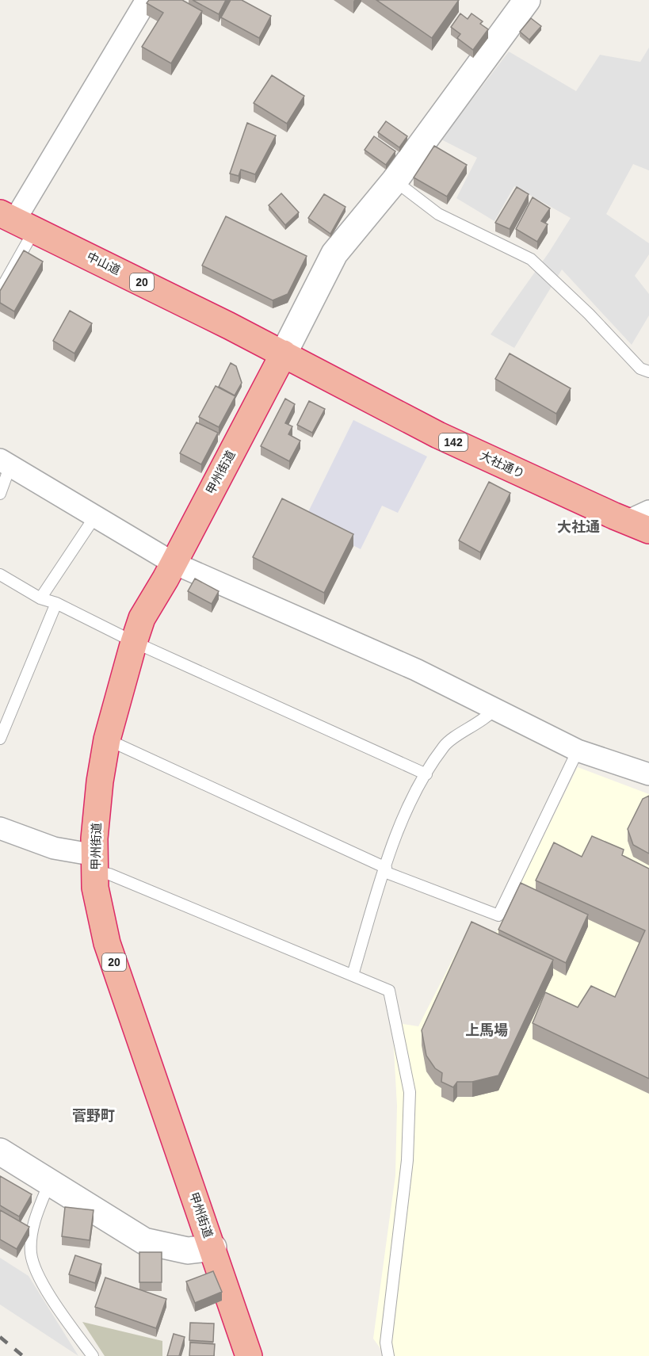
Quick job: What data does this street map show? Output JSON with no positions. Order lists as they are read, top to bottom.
{
  "streets": {
    "highway": [
      "中山道",
      "20",
      "142",
      "大社通り",
      "甲州街道"
    ]
  },
  "crossings": [
    ["中山道", "大社通り"],
    ["中山道", "甲州街道"],
    ["大社通り", "甲州街道"]
  ],
  "districts": ["大社通", "上馬場", "菅野町"]
}
